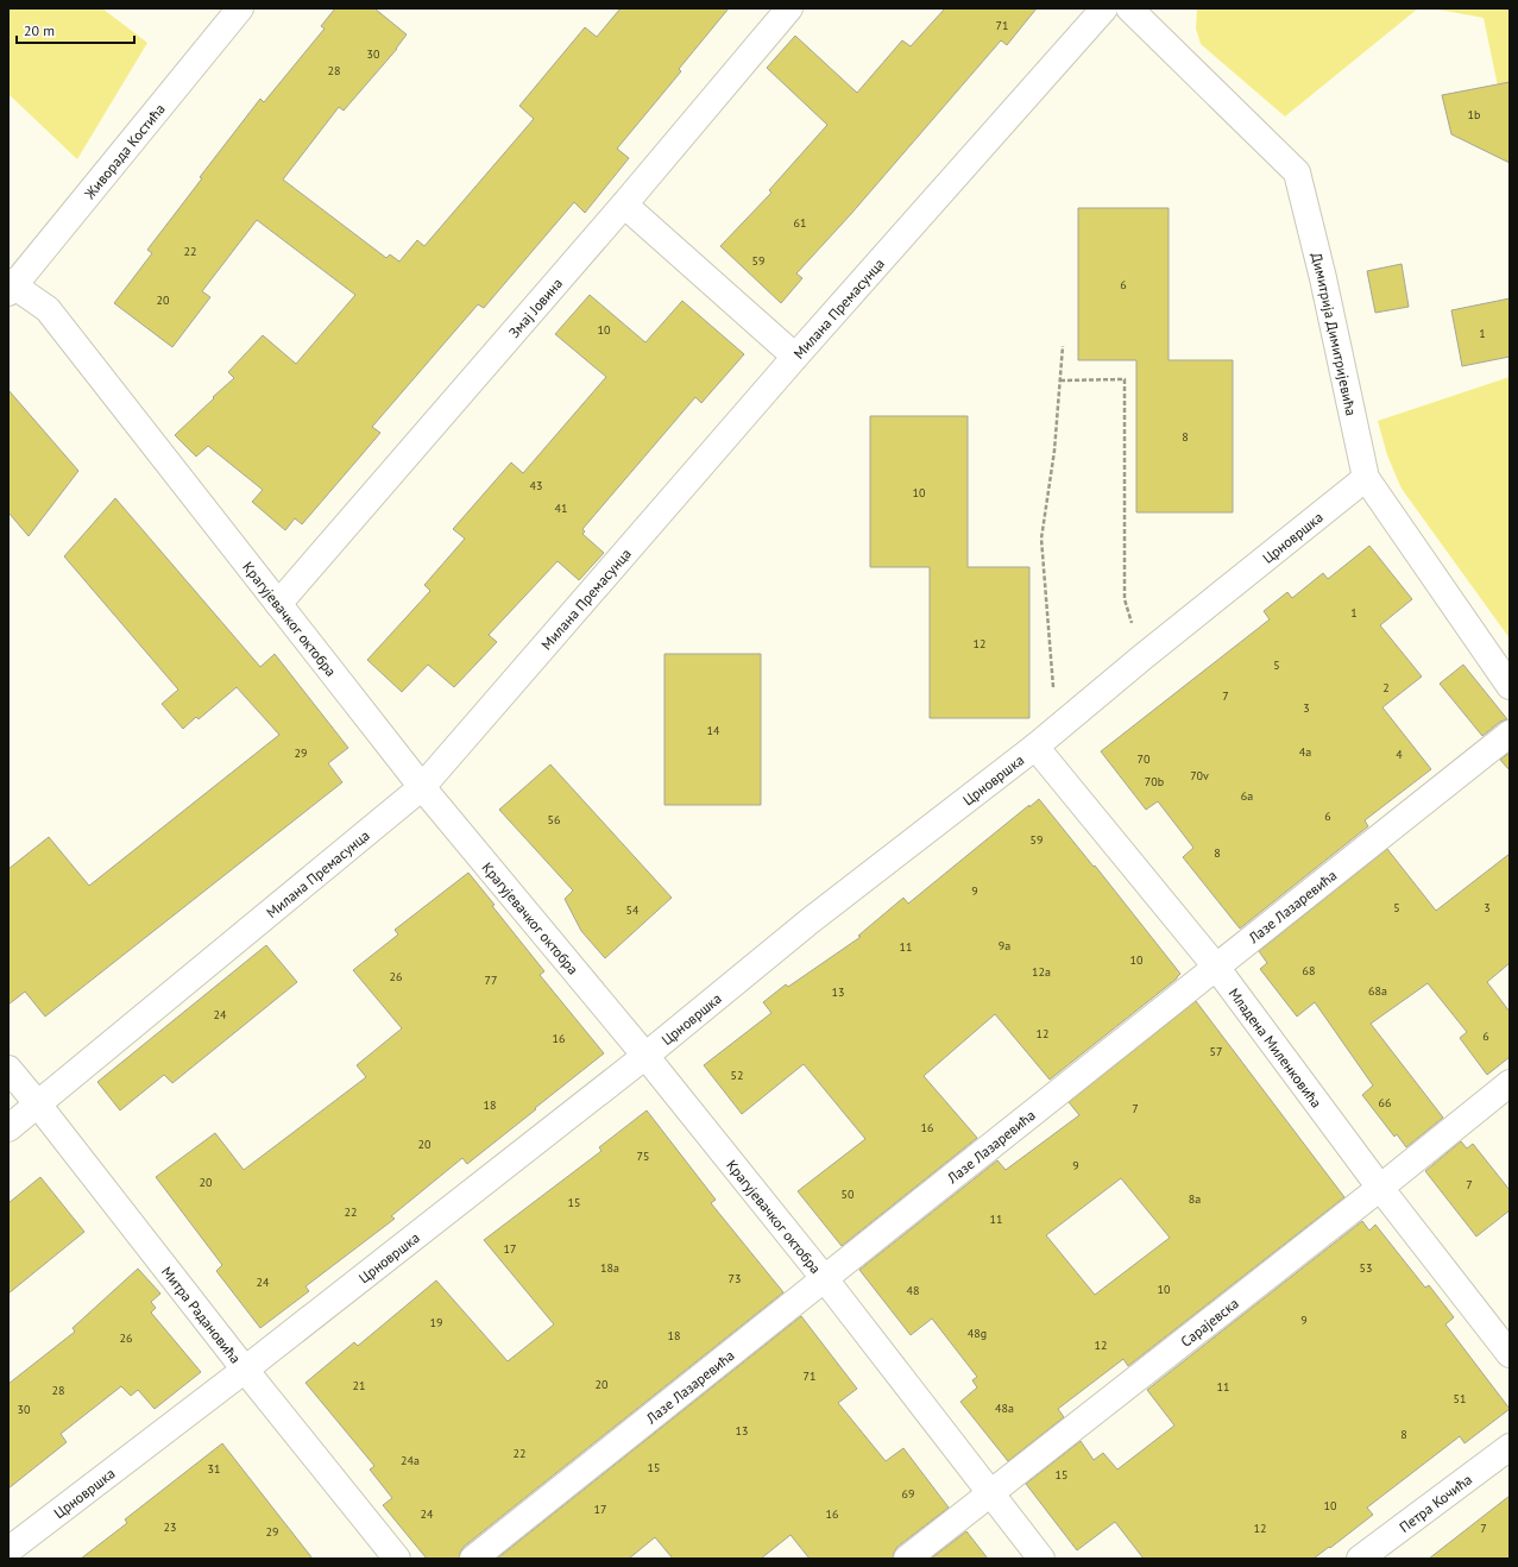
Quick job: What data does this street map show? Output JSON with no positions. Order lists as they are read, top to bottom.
{
  "streets": {
    "street": [
      "Живорада Костића",
      "Змај Јовина",
      "Милана Премасунца",
      "Димитрија Димитријевића",
      "Црновршка",
      "Крагујевачког октобра",
      "Лазе Лазаревића",
      "Младена Миленковића",
      "Митра Радановића",
      "Сарајевска",
      "Петра Кочића"
    ]
  },
  "crossings": [
    ["Живорада Костића", "Крагујевачког октобра"],
    ["Змај Јовина", "Крагујевачког октобра"],
    ["Милана Премасунца", "Крагујевачког октобра"],
    ["Милана Премасунца", "Митра Радановића"],
    ["Димитрија Димитријевића", "Црновршка"],
    ["Црновршка", "Крагујевачког октобра"],
    ["Црновршка", "Младена Миленковића"],
    ["Црновршка", "Митра Радановића"],
    ["Крагујевачког октобра", "Лазе Лазаревића"],
    ["Крагујевачког октобра", "Сарајевска"],
    ["Лазе Лазаревића", "Младена Миленковића"],
    ["Младена Миленковића", "Сарајевска"]
  ],
  "house_numbers": [
    "71",
    "30",
    "28",
    "1b",
    "61",
    "22",
    "59",
    "6",
    "20",
    "10",
    "1",
    "8",
    "43",
    "10",
    "41",
    "1",
    "12",
    "5",
    "2",
    "7",
    "3",
    "14",
    "4a",
    "29",
    "4",
    "70",
    "70v",
    "70b",
    "6a",
    "6",
    "56",
    "59",
    "8",
    "9",
    "5",
    "3",
    "54",
    "9a",
    "11",
    "10",
    "68",
    "12a",
    "26",
    "77",
    "68a",
    "13",
    "24",
    "12",
    "6",
    "16",
    "57",
    "52",
    "66",
    "18",
    "7",
    "16",
    "20",
    "75",
    "9",
    "20",
    "7",
    "50",
    "8a",
    "15",
    "22",
    "11",
    "17",
    "18a",
    "53",
    "73",
    "24",
    "10",
    "48",
    "9",
    "19",
    "48g",
    "18",
    "26",
    "12",
    "71",
    "20",
    "21",
    "11",
    "28",
    "51",
    "48a",
    "30",
    "13",
    "8",
    "22",
    "24a",
    "15",
    "31",
    "15",
    "69",
    "10",
    "17",
    "24",
    "16",
    "23",
    "12",
    "7",
    "29"
  ],
  "scale_bar": "20 m"
}
